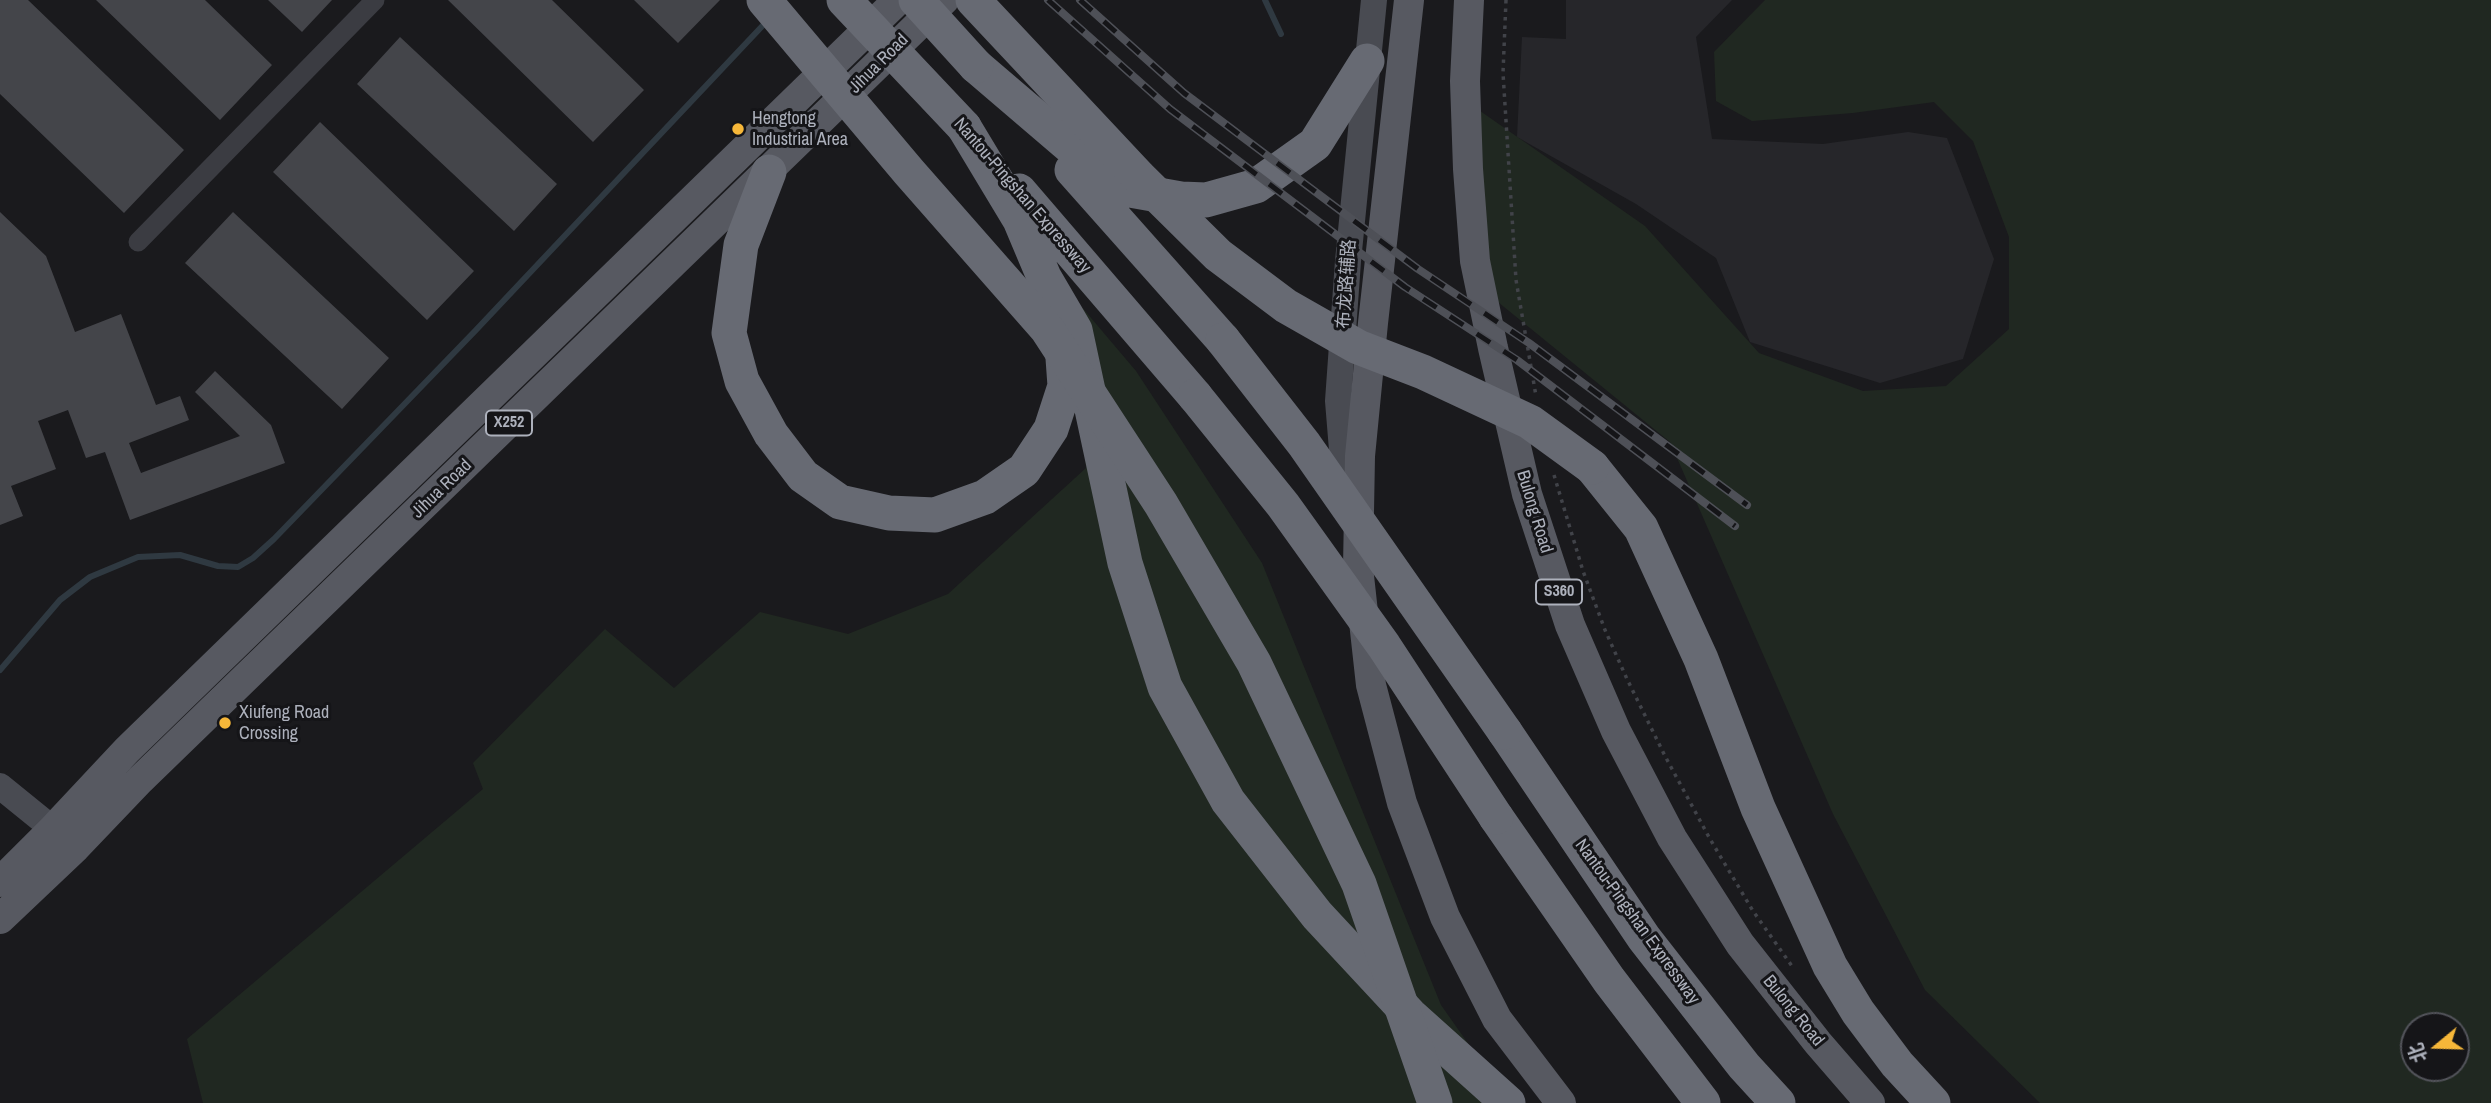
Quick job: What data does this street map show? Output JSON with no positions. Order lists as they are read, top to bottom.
{
  "streets": {
    "highway": ["Nantou-Pingshan Expressway"],
    "main road": [
      "Jihua Road",
      "布龙路辅路",
      "X252",
      "Bulong Road",
      "S360"
    ]
  },
  "places": ["Hengtong Industrial Area", "Xiufeng Road Crossing"],
  "north": "left"
}
